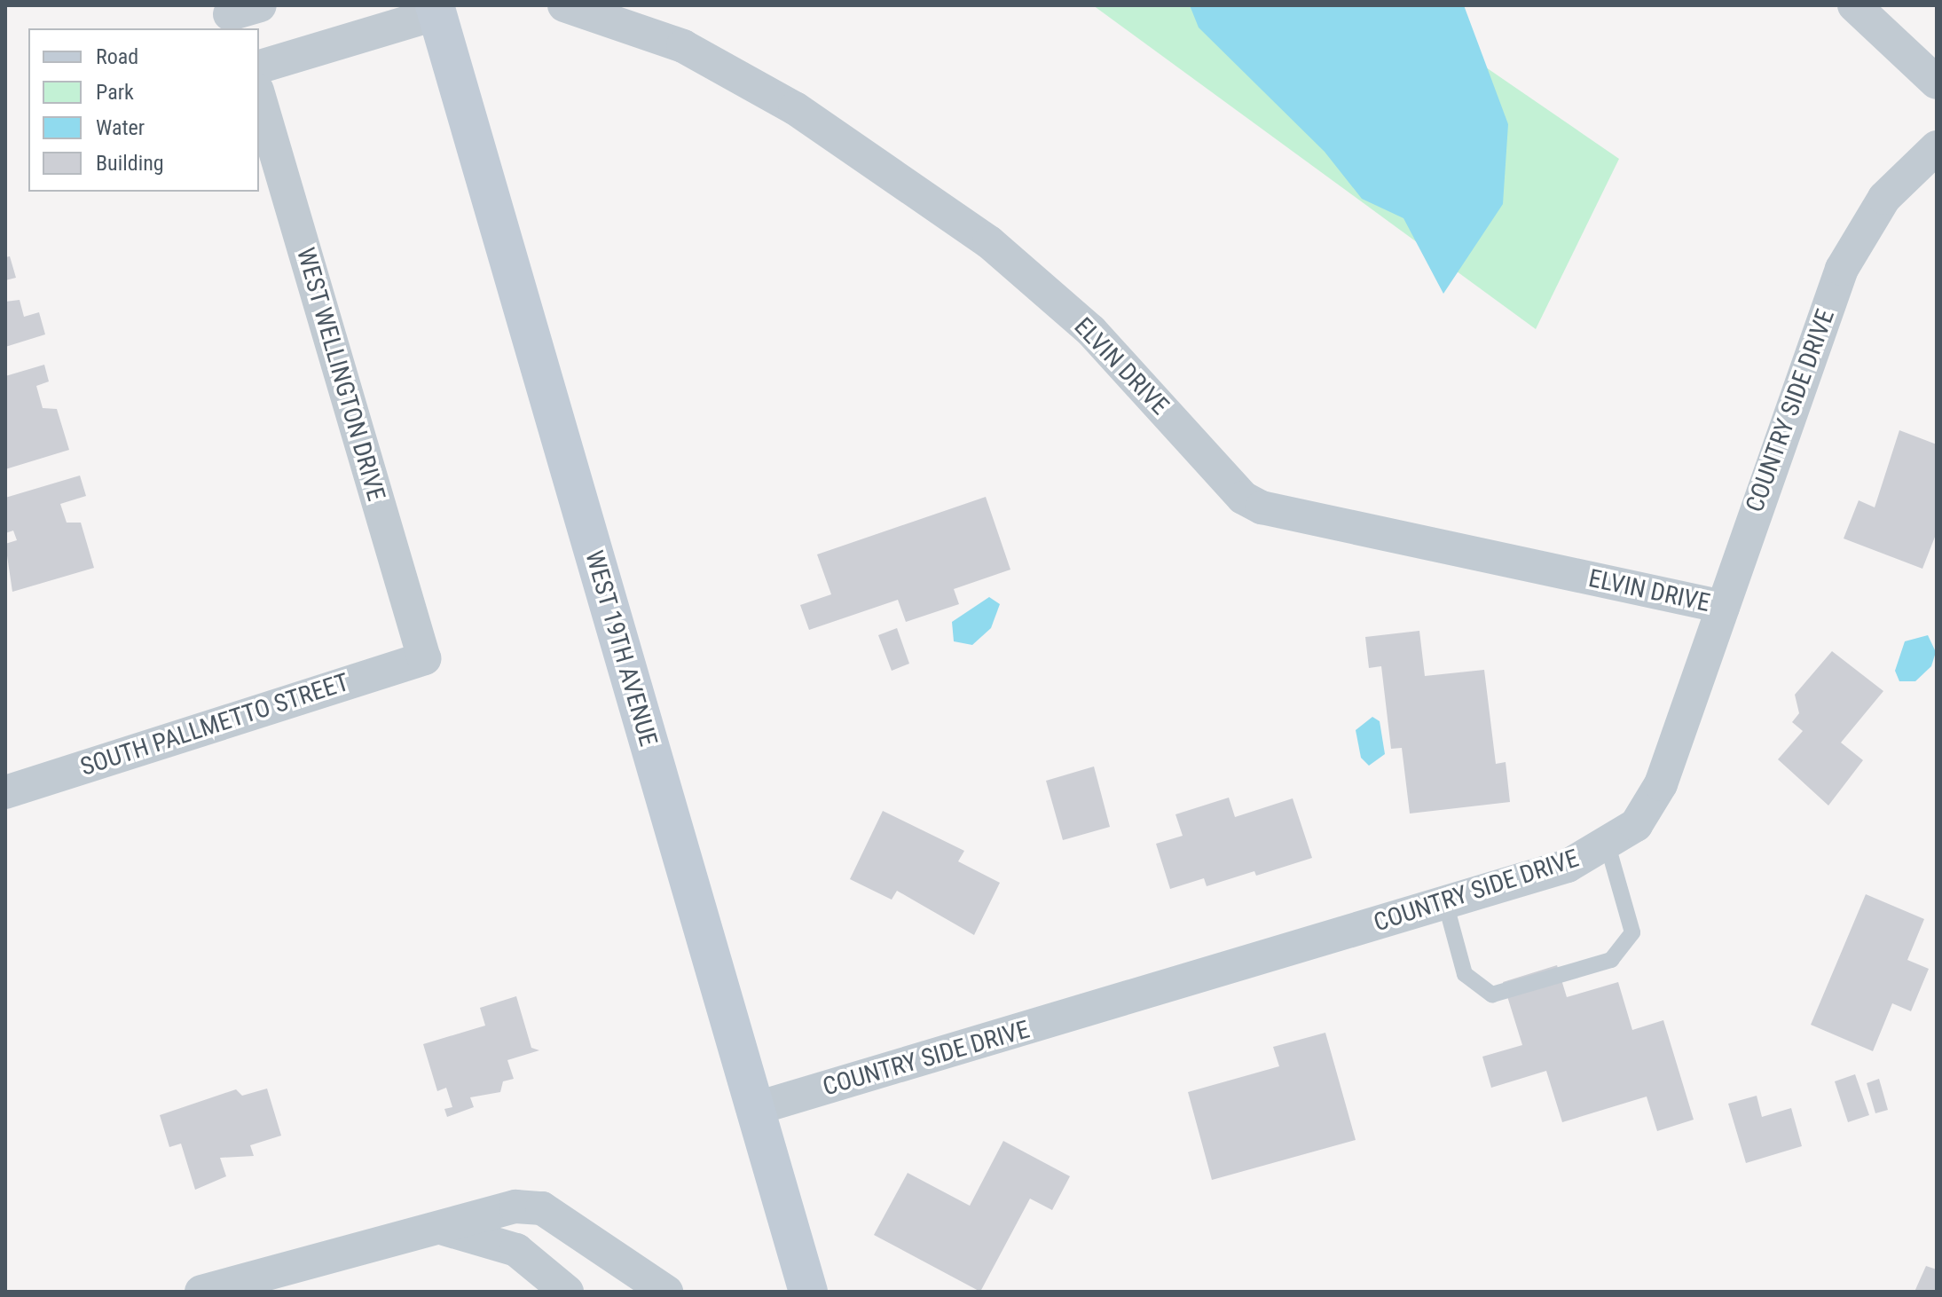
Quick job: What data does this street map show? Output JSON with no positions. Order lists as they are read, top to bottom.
{
  "streets": {
    "street": [
      "ELVIN DRIVE",
      "WEST WELLINGTON DRIVE",
      "COUNTRY SIDE DRIVE",
      "WEST 19TH AVENUE",
      "SOUTH PALLMETTO STREET"
    ]
  },
  "crossings": [
    ["ELVIN DRIVE", "COUNTRY SIDE DRIVE"],
    ["WEST WELLINGTON DRIVE", "SOUTH PALLMETTO STREET"],
    ["COUNTRY SIDE DRIVE", "WEST 19TH AVENUE"]
  ],
  "legend": [
    "Road",
    "Park",
    "Water",
    "Building"
  ]
}
